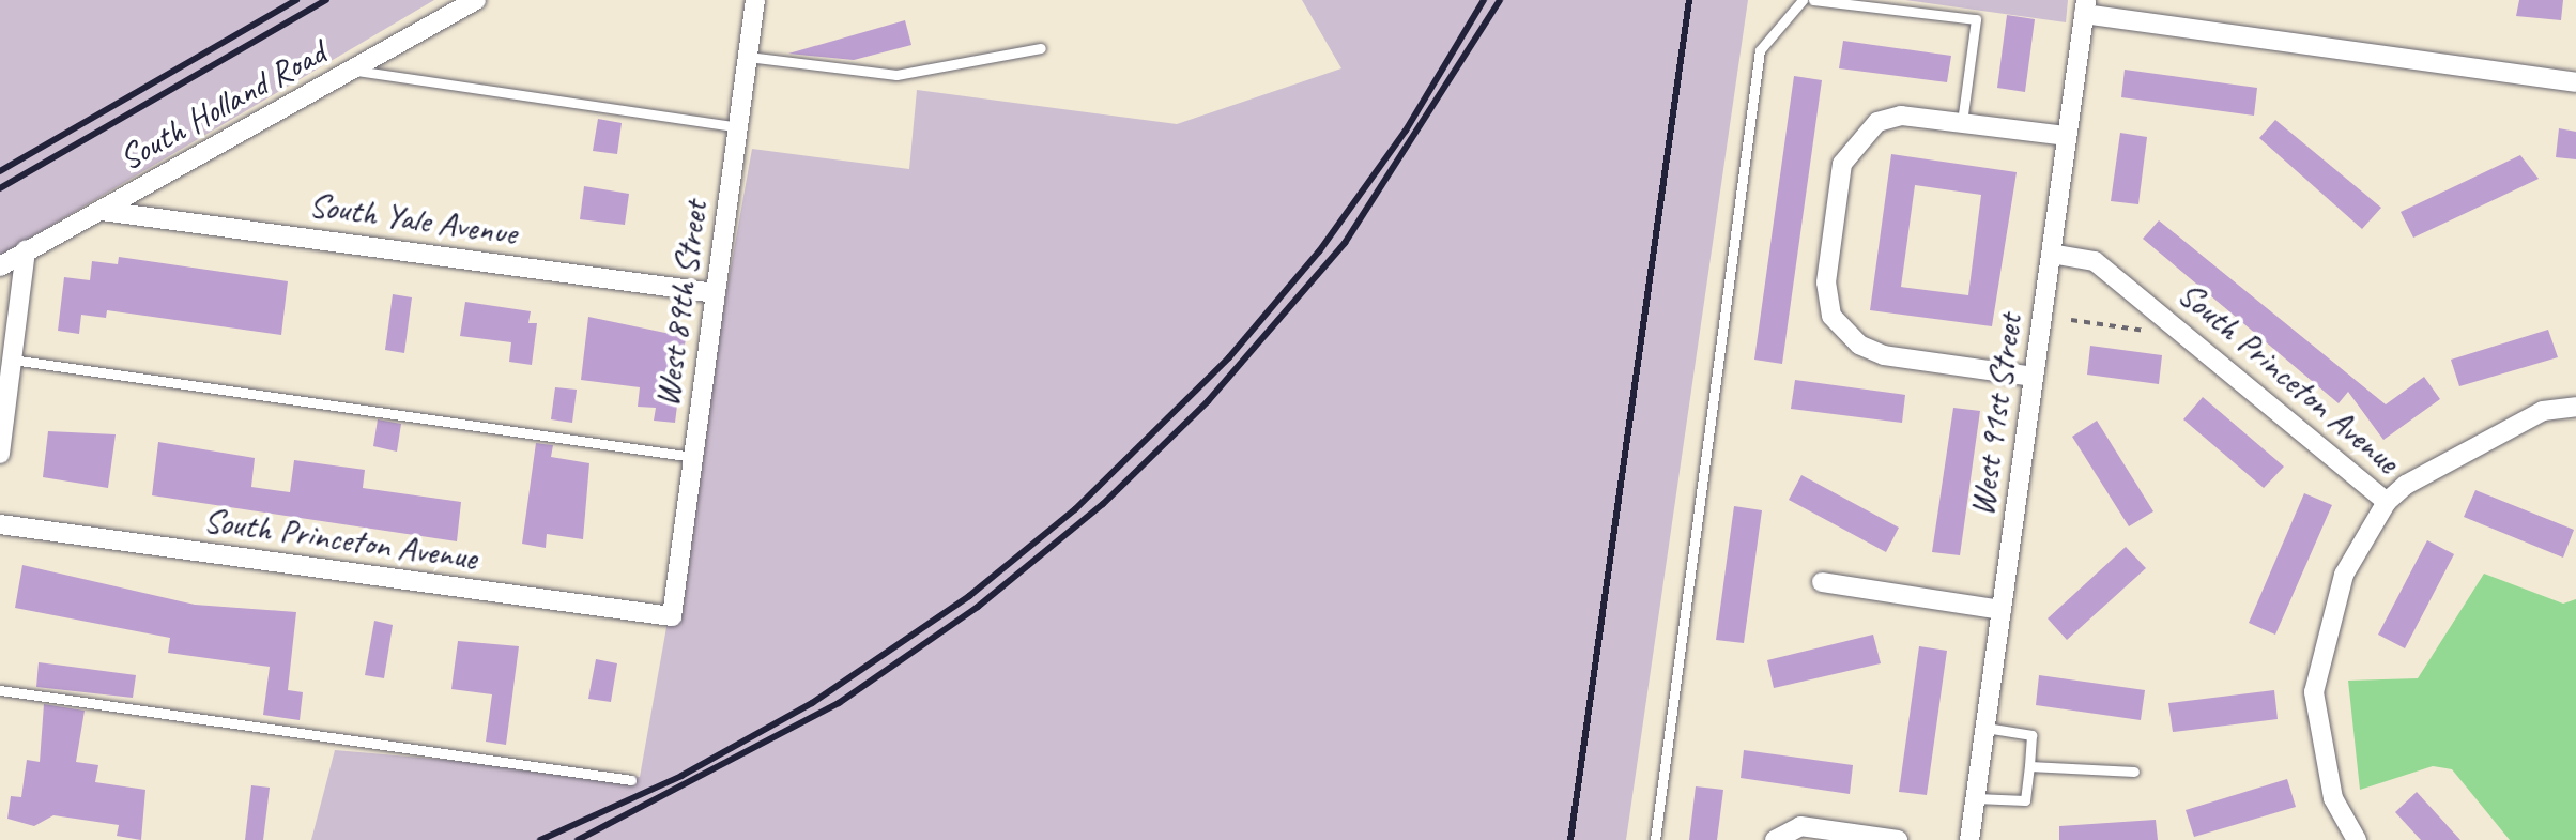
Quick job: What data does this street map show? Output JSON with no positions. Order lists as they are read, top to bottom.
{
  "streets": {
    "street": [
      "South Holland Road",
      "South Yale Avenue",
      "West 89th Street",
      "South Princeton Avenue",
      "West 91st Street"
    ]
  },
  "crossings": [
    ["South Holland Road", "South Yale Avenue"],
    ["South Yale Avenue", "West 89th Street"],
    ["West 89th Street", "South Princeton Avenue"],
    ["South Princeton Avenue", "West 91st Street"]
  ]
}
